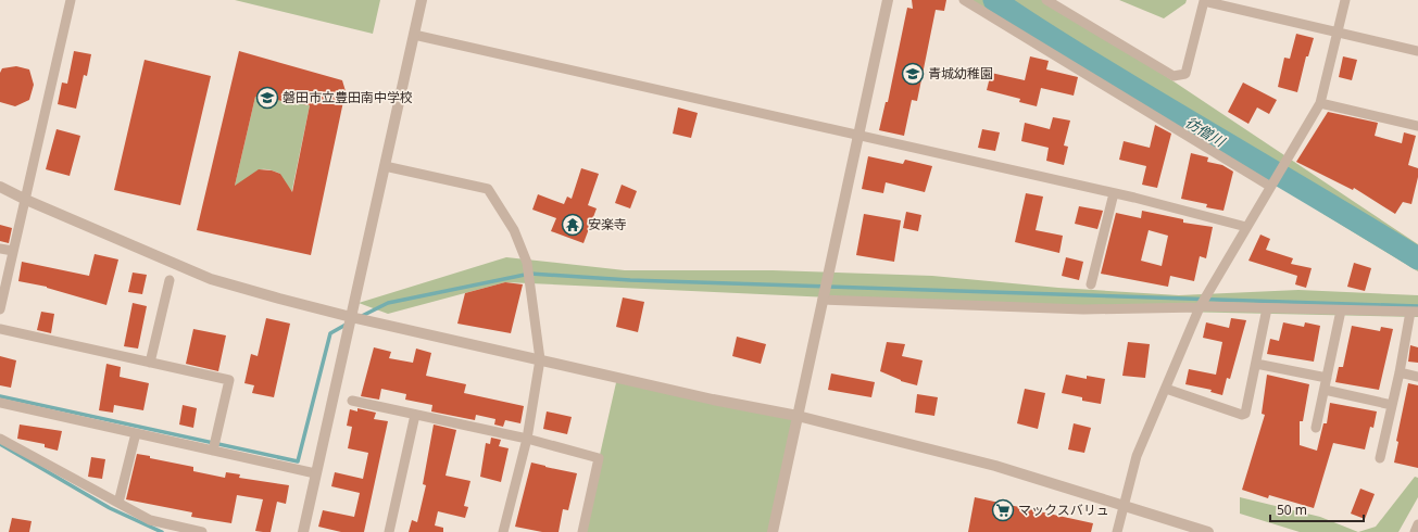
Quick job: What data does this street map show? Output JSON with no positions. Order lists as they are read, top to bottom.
{
  "water": ["彷僧川"],
  "places": {
    "school or university": ["青城幼稚園", "磐田市立豊田南中学校"],
    "temple": ["安楽寺"],
    "supermarket": ["マックスバリュ"]
  },
  "scale_bar": "50 m"
}
